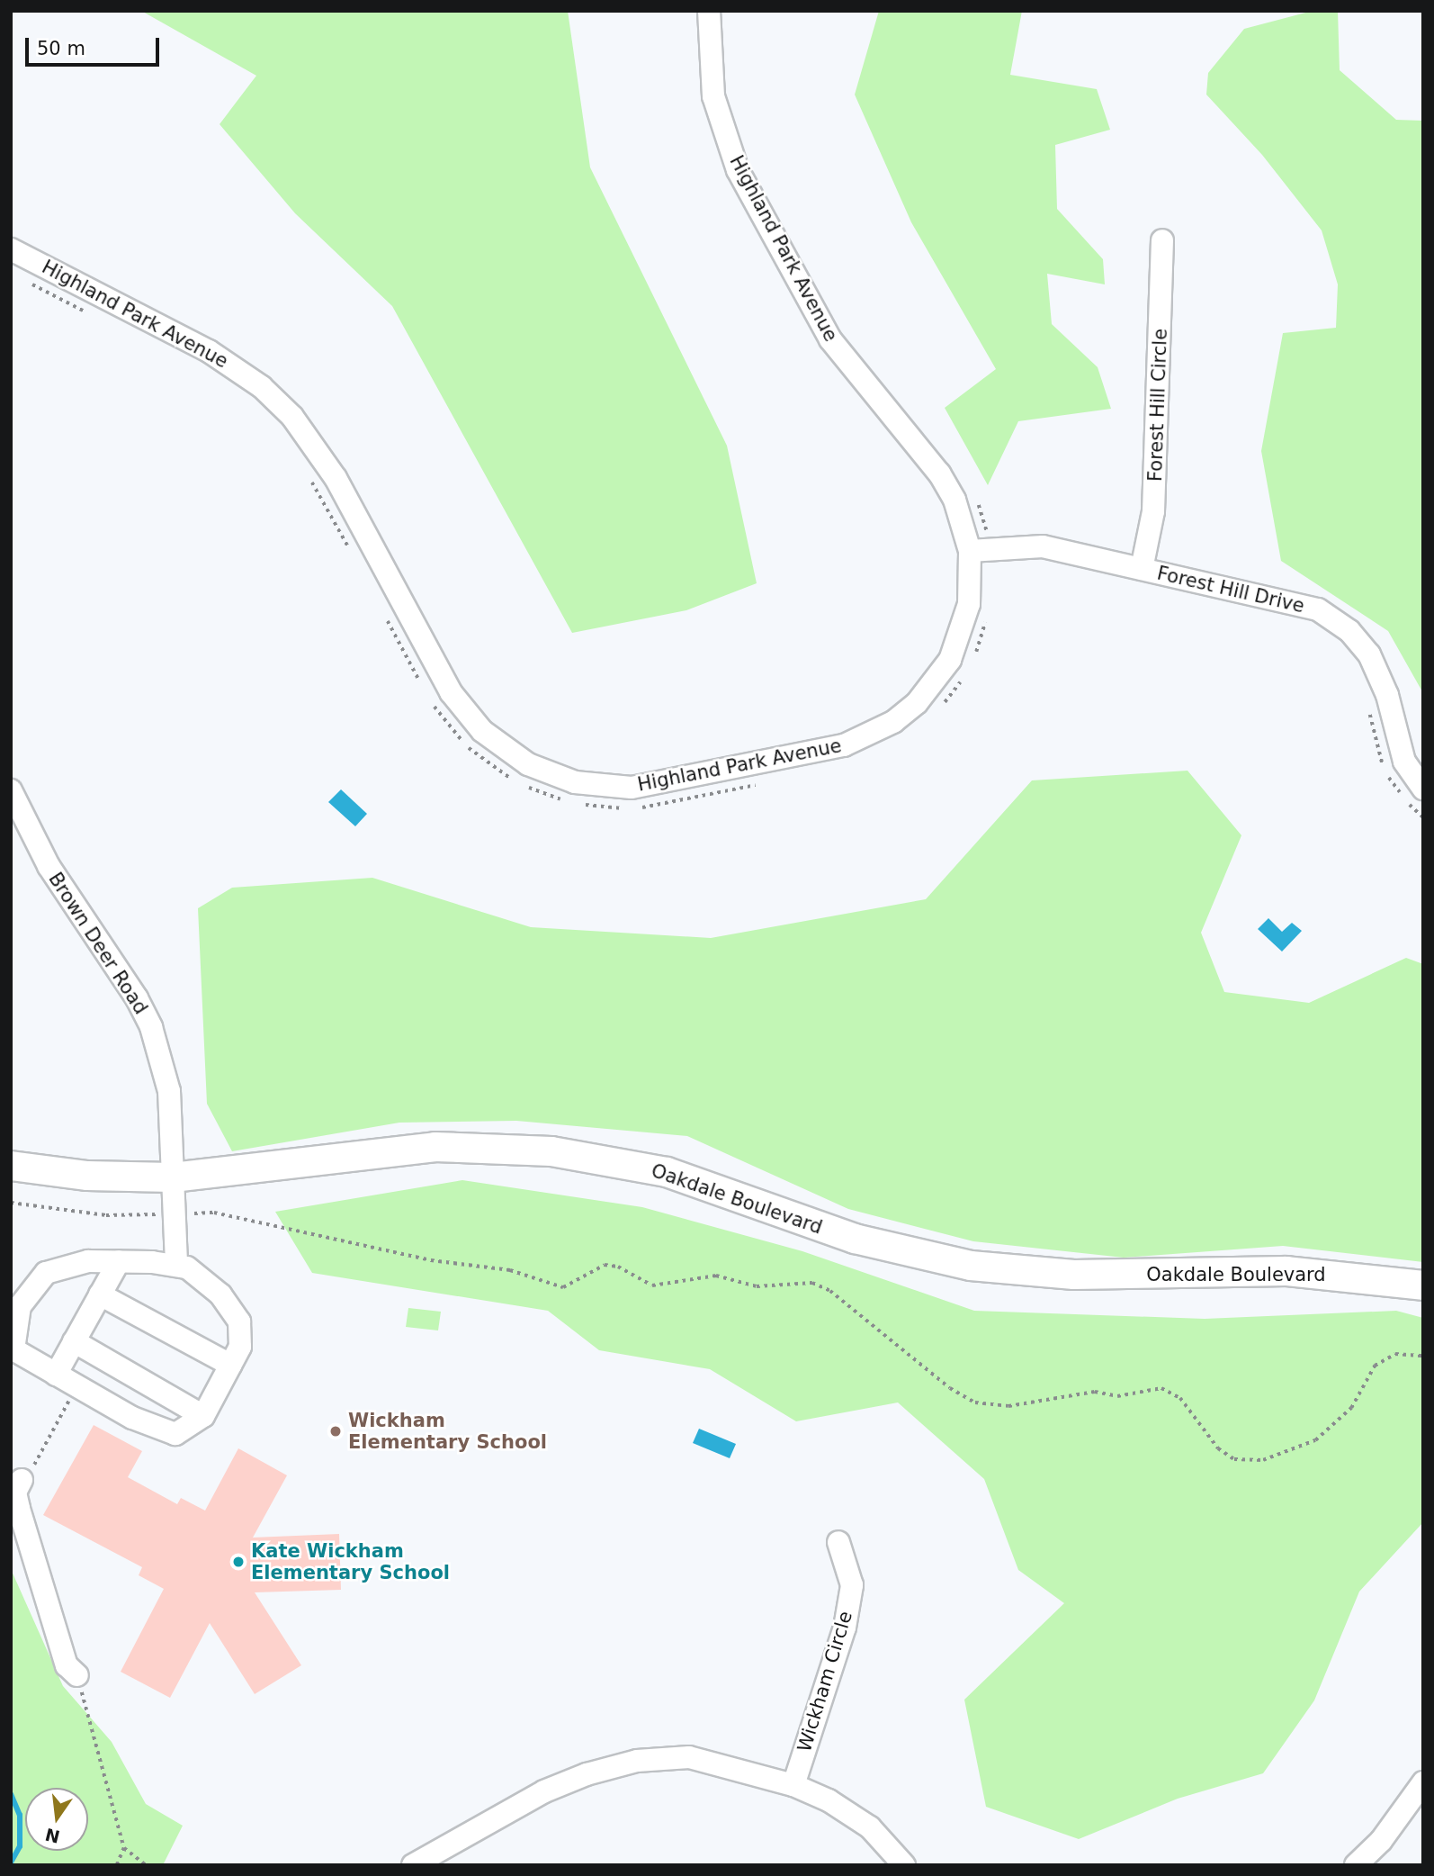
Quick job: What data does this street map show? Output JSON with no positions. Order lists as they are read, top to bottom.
{
  "streets": {
    "main road": ["Oakdale Boulevard"],
    "street": [
      "Highland Park Avenue",
      "Forest Hill Circle",
      "Forest Hill Drive",
      "Brown Deer Road",
      "Wickham Circle"
    ]
  },
  "crossings": [
    ["Highland Park Avenue", "Forest Hill Drive"],
    ["Forest Hill Circle", "Forest Hill Drive"],
    ["Brown Deer Road", "Oakdale Boulevard"]
  ],
  "places": ["Wickham Elementary School", "Kate Wickham Elementary School"],
  "scale_bar": "50 m",
  "north": "bottom"
}
